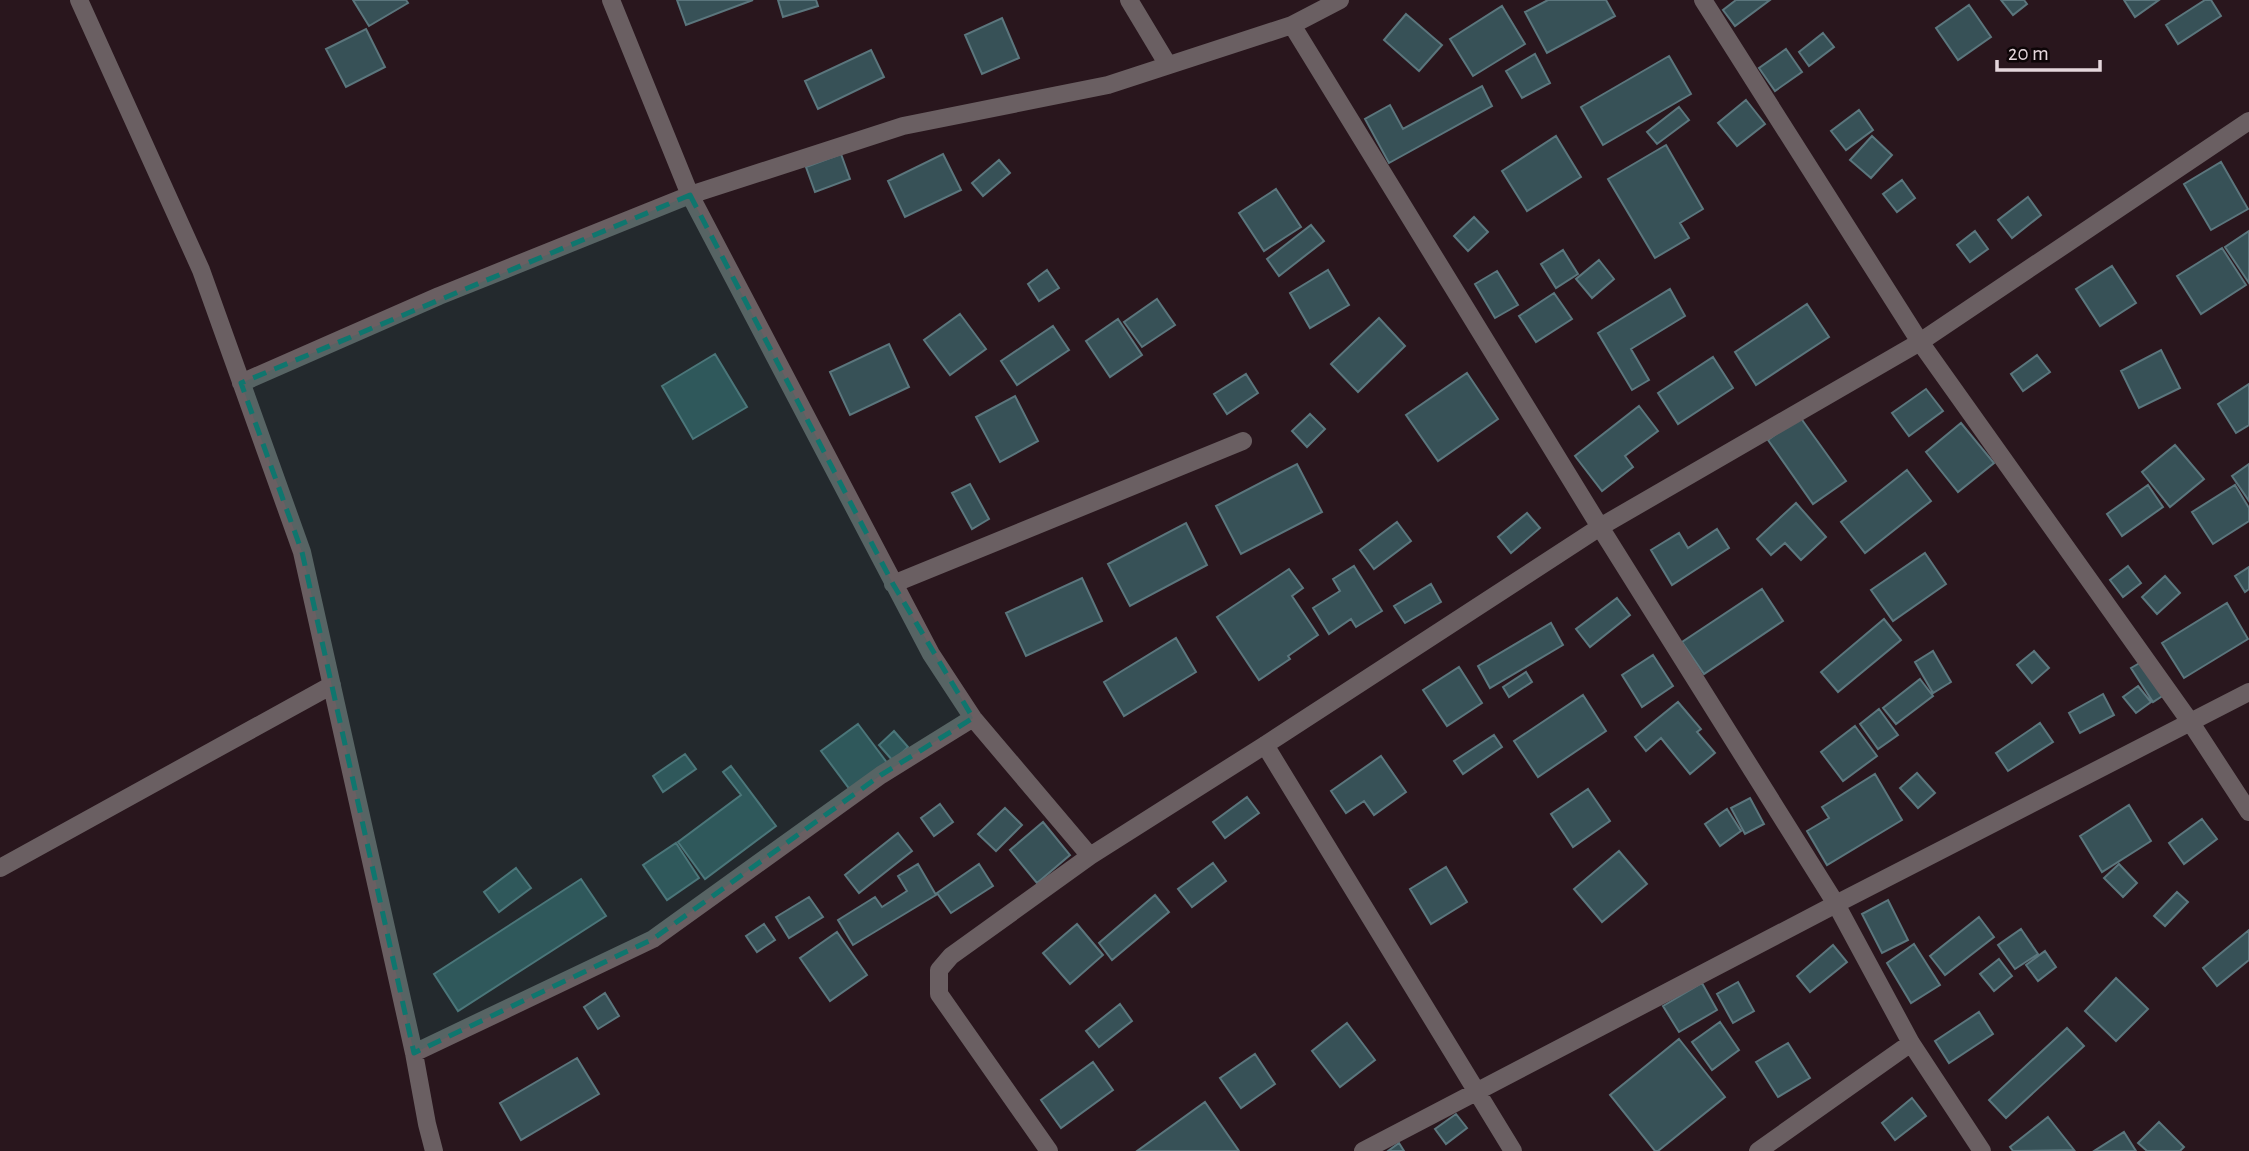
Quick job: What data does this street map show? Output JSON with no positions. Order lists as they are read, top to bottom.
{
  "scale_bar": "20 m"
}
